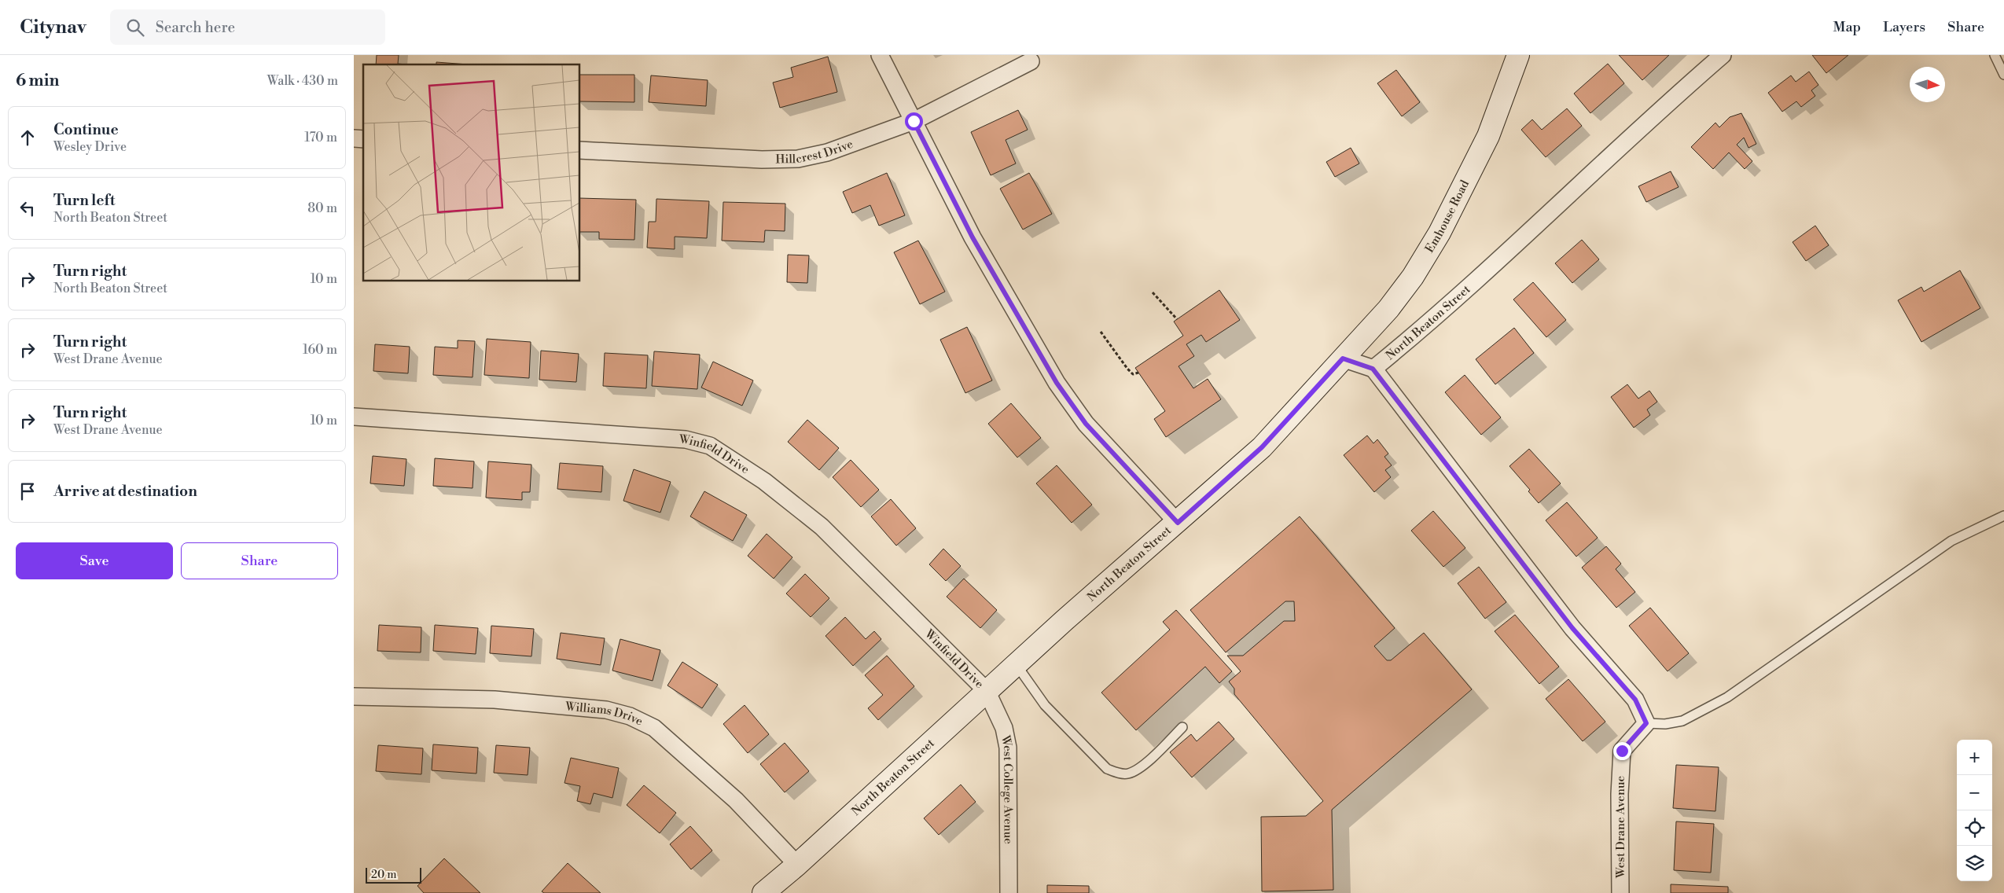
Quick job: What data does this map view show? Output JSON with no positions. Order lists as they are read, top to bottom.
{
  "streets": {
    "main road": ["Emhouse Road", "North Beaton Street"],
    "street": [
      "Hillcrest Drive",
      "Winfield Drive",
      "Williams Drive",
      "West College Avenue",
      "West Drane Avenue"
    ]
  },
  "crossings": [
    ["Emhouse Road", "North Beaton Street"],
    ["North Beaton Street", "Winfield Drive"],
    ["North Beaton Street", "Williams Drive"],
    ["North Beaton Street", "West College Avenue"],
    ["Winfield Drive", "West College Avenue"]
  ],
  "scale_bar": "20 m",
  "north": "right",
  "page": {
    "header": "Citynav",
    "search": "Search here",
    "nav": ["Map", "Layers", "Share"],
    "heading": ["6 min", "Walk · 430 m"],
    "list": [
      ["Continue", "Wesley Drive", "170 m"],
      ["Turn left", "North Beaton Street", "80 m"],
      ["Turn right", "North Beaton Street", "10 m"],
      ["Turn right", "West Drane Avenue", "160 m"],
      ["Turn right", "West Drane Avenue", "10 m"],
      "Arrive at destination"
    ],
    "buttons": ["Save", "Share"],
    "map_buttons": ["+", "−"],
    "scale": "20 m"
  }
}
